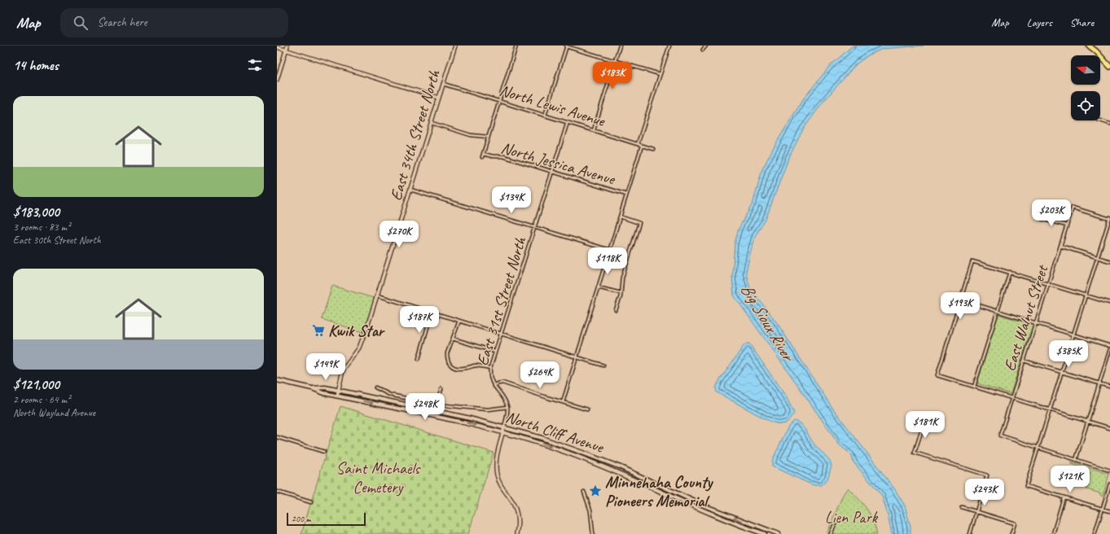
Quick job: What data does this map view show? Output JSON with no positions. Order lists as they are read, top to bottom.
{
  "streets": {
    "main road": ["North Cliff Avenue"],
    "street": [
      "North Lewis Avenue",
      "East 34th Street North",
      "North Jessica Avenue",
      "East 31st Street North",
      "East Walnut Street"
    ]
  },
  "crossings": [
    ["North Lewis Avenue", "East 34th Street North"],
    ["North Lewis Avenue", "East 31st Street North"],
    ["East 34th Street North", "North Jessica Avenue"],
    ["East 34th Street North", "North Cliff Avenue"],
    ["North Jessica Avenue", "East 31st Street North"],
    ["East 31st Street North", "North Cliff Avenue"]
  ],
  "water": ["Big Sioux River"],
  "parks": ["Saint Michaels Cemetery", "Lien Park"],
  "places": {
    "supermarket": ["Kwik Star"],
    "place": ["Minnehaha County Pioneers Memorial"]
  },
  "scale_bar": "200 m",
  "north": "left",
  "page": {
    "header": "Map",
    "search": "Search here",
    "nav": ["Map", "Layers", "Share"],
    "heading": "14 homes",
    "price": [
      "$183K",
      "$134K",
      "$203K",
      "$270K",
      "$118K",
      "$193K",
      "$187K",
      "$385K",
      "$149K",
      "$264K",
      "$248K",
      "$181K",
      "$121K",
      "$243K"
    ],
    "list": [
      {
        "name": "$183,000",
        "note": "3 rooms · 83 m² · East 30th Street North"
      },
      {
        "name": "$121,000",
        "note": "2 rooms · 64 m² · North Wayland Avenue"
      }
    ],
    "scale": "200 m"
  }
}
